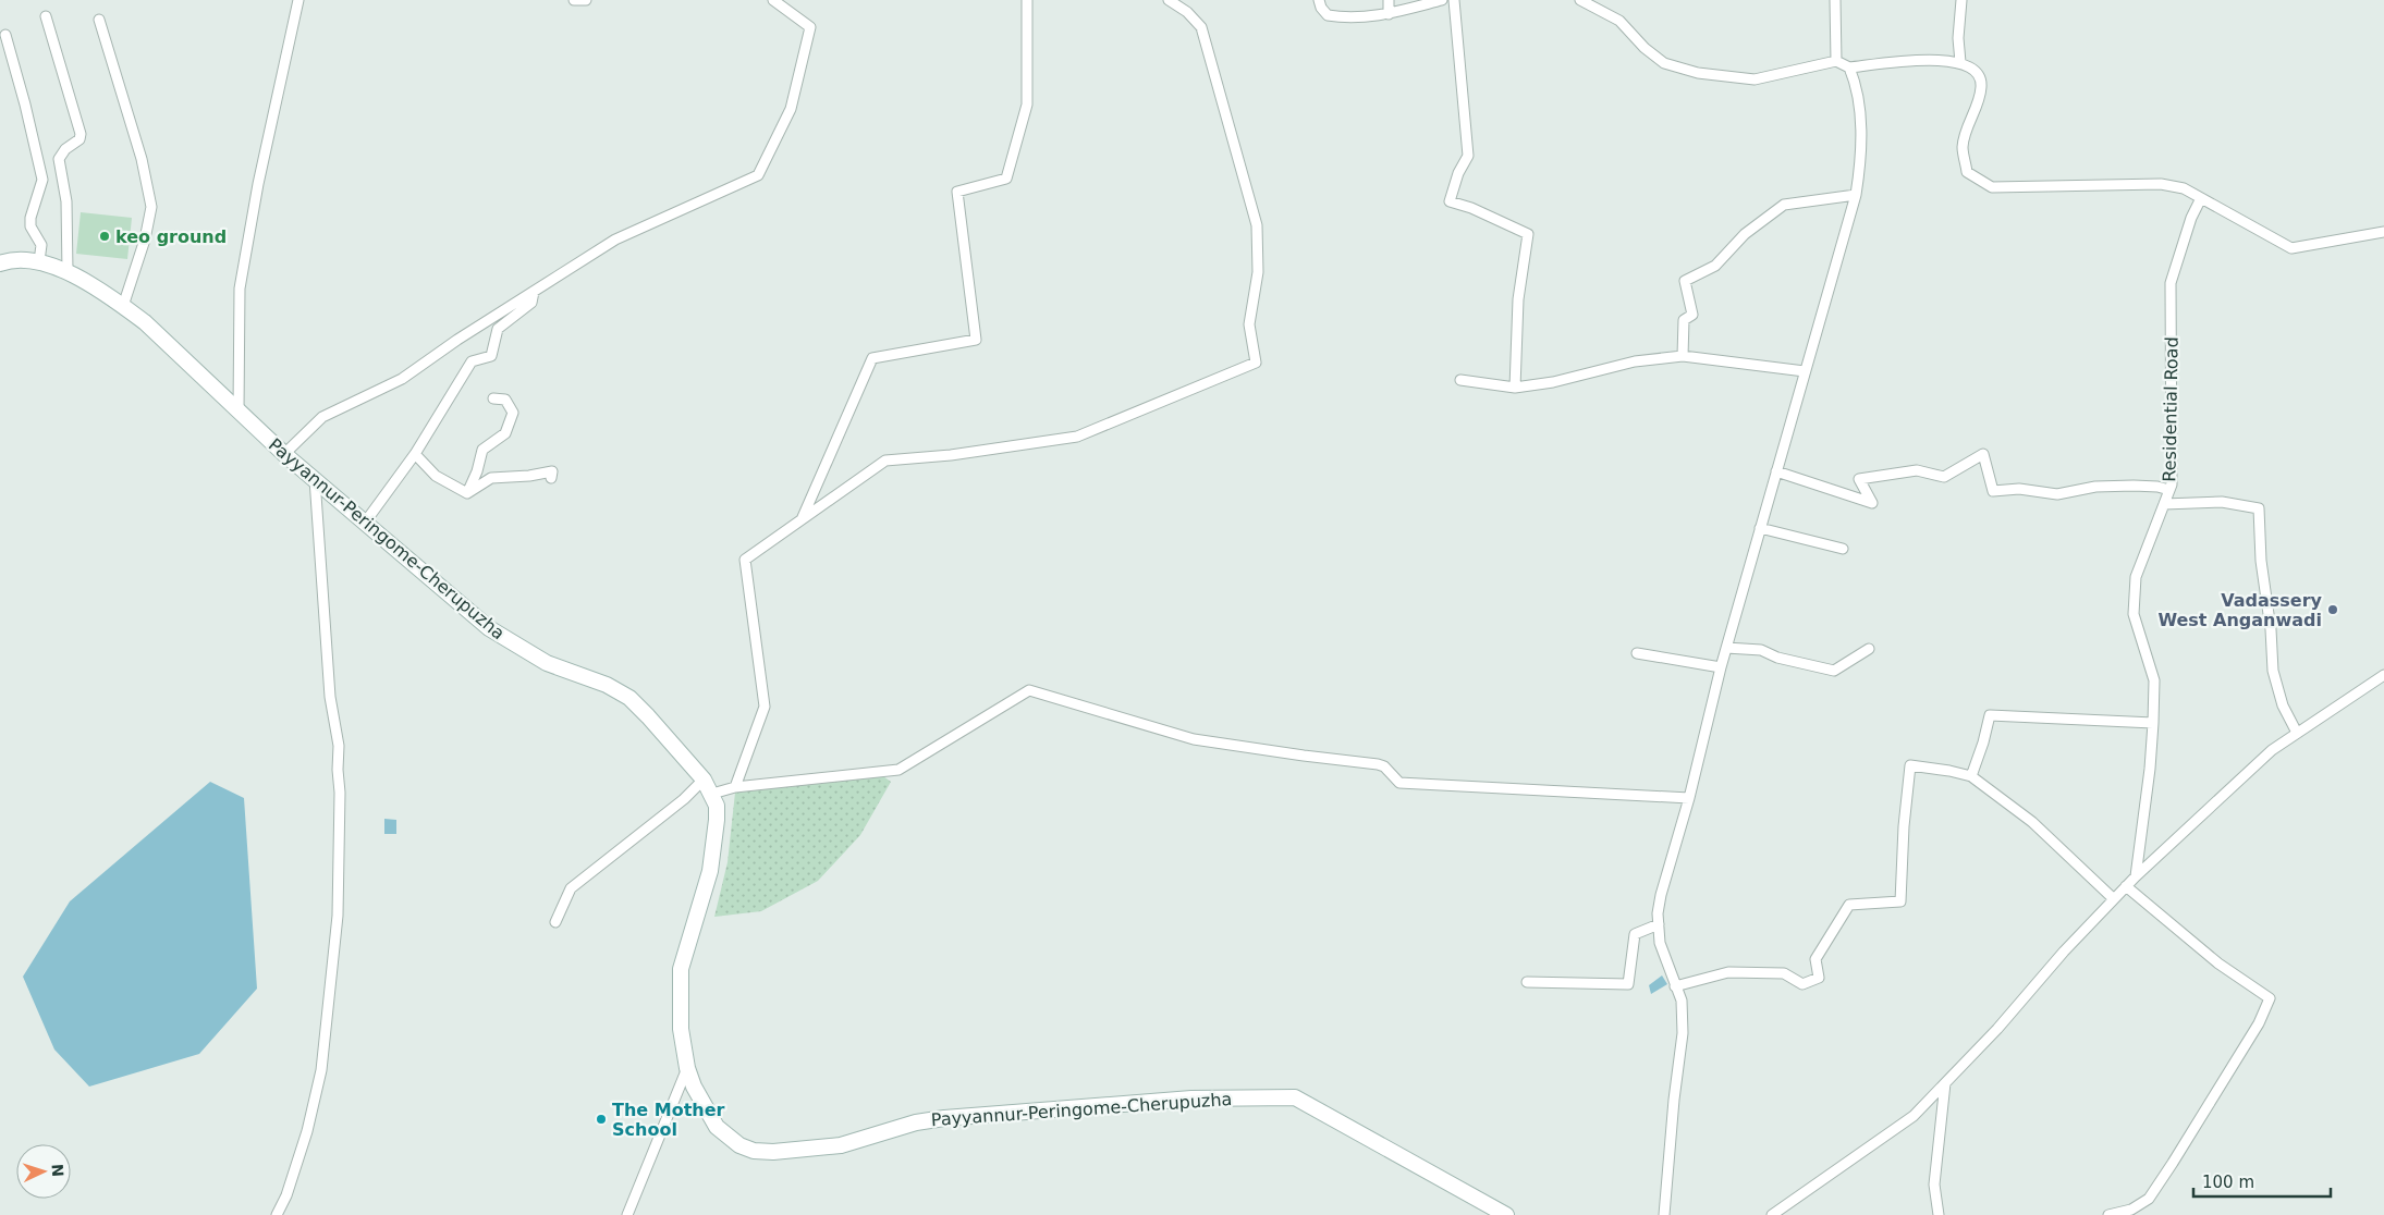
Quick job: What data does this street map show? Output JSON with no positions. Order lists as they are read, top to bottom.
{
  "streets": {
    "main road": ["Payyannur-Peringome-Cherupuzha"],
    "street": ["Residential Road"]
  },
  "places": ["keo ground", "Vadassery West Anganwadi", "The Mother School"],
  "scale_bar": "100 m",
  "north": "right"
}
